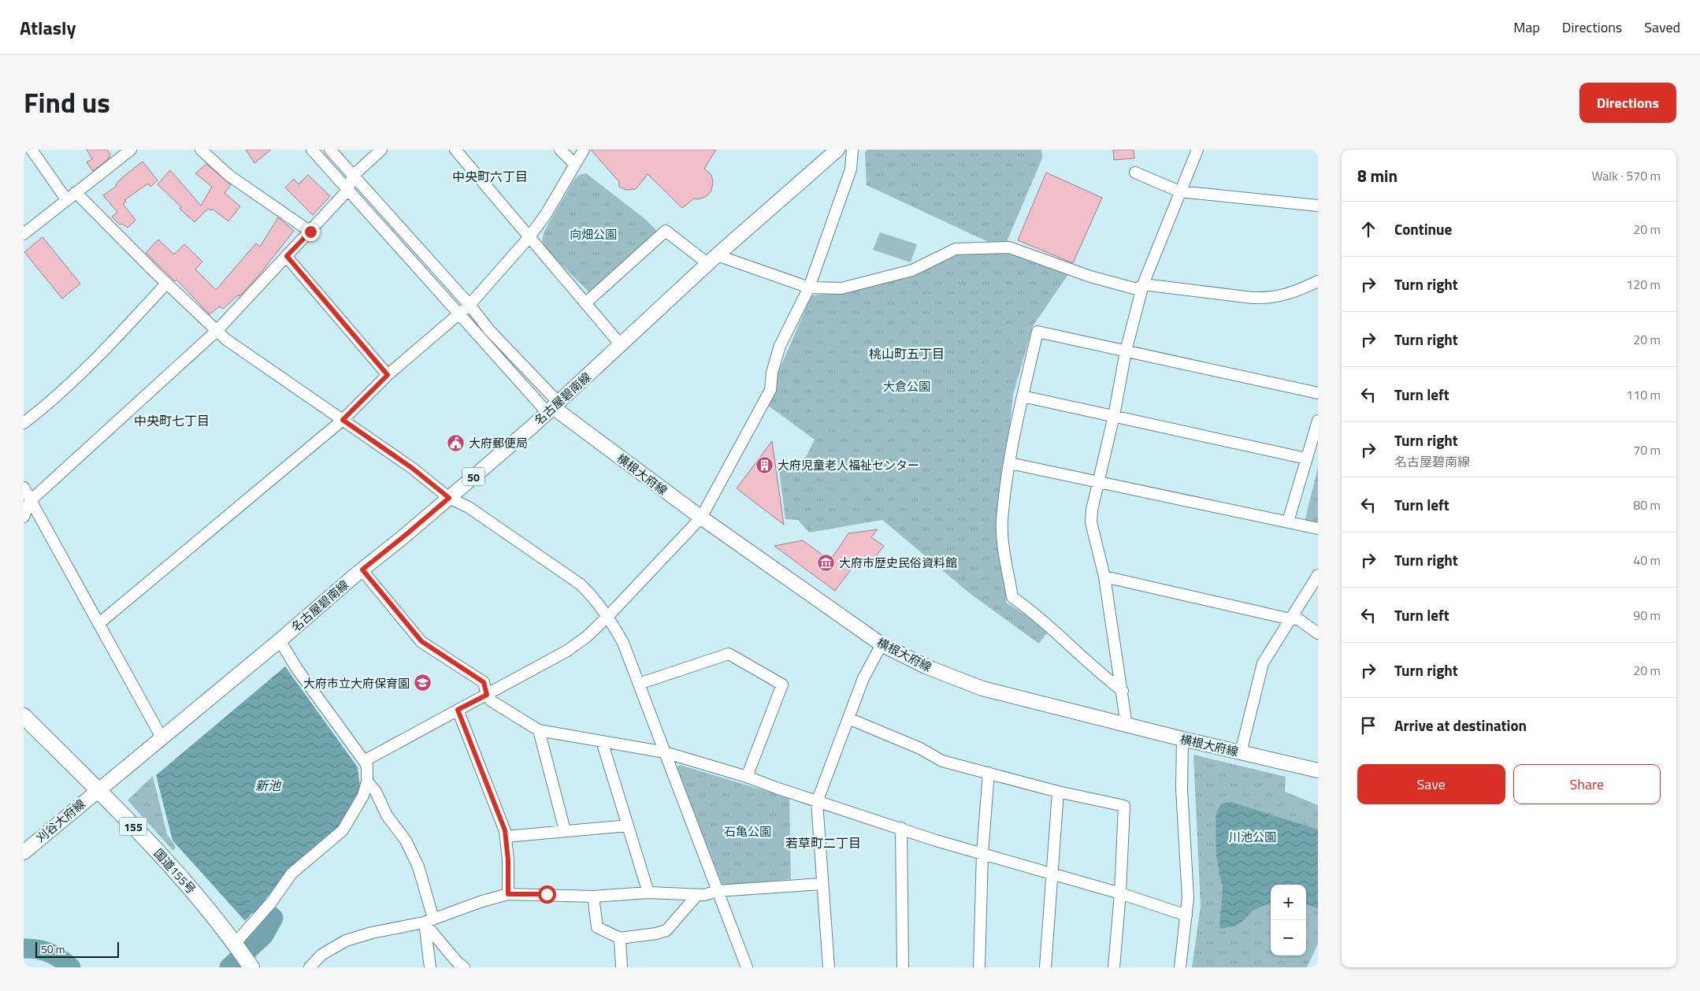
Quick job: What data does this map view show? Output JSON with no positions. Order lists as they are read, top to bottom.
{
  "streets": {
    "highway": ["155", "国道155号"],
    "main road": [
      "名古屋碧南線",
      "横根大府線",
      "50",
      "刈谷大府線"
    ]
  },
  "crossings": [
    ["名古屋碧南線", "横根大府線"],
    ["名古屋碧南線", "刈谷大府線"],
    ["名古屋碧南線", "国道155号"],
    ["刈谷大府線", "国道155号"]
  ],
  "districts": [
    "中央町六丁目",
    "桃山町五丁目",
    "中央町七丁目",
    "若草町二丁目"
  ],
  "water": ["新池"],
  "parks": [
    "向畑公園",
    "大倉公園",
    "石亀公園",
    "川池公園"
  ],
  "places": {
    "public building": ["大府郵便局"],
    "building": ["大府児童老人福祉センター"],
    "museum": ["大府市歴史民俗資料館"],
    "school or university": ["大府市立大府保育園"]
  },
  "scale_bar": "50 m",
  "page": {
    "header": "Atlasly",
    "nav": ["Map", "Directions", "Saved"],
    "title": "Find us",
    "buttons": [
      "Directions",
      ["Save", "Share"]
    ],
    "heading": ["8 min", "Walk · 570 m"],
    "list": [
      ["Continue", "20 m"],
      ["Turn right", "120 m"],
      ["Turn right", "20 m"],
      ["Turn left", "110 m"],
      ["Turn right", "名古屋碧南線", "70 m"],
      ["Turn left", "80 m"],
      ["Turn right", "40 m"],
      ["Turn left", "90 m"],
      ["Turn right", "20 m"],
      "Arrive at destination"
    ],
    "map_buttons": ["+", "−"],
    "scale": "50 m"
  }
}
